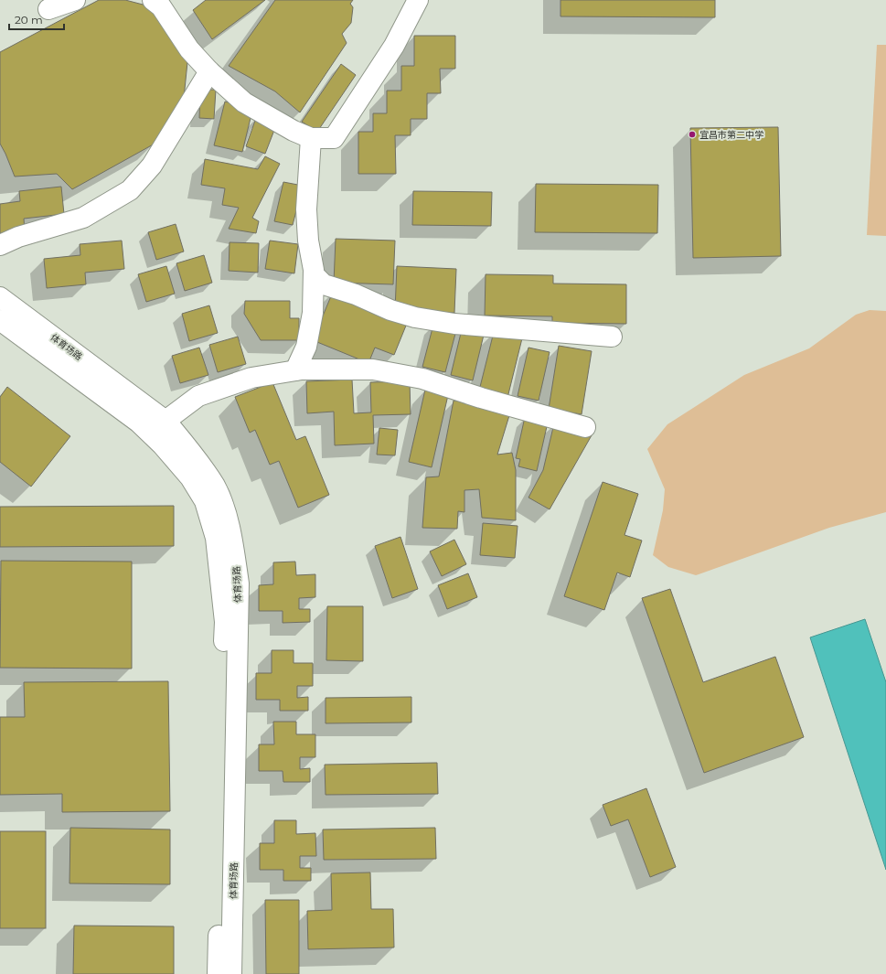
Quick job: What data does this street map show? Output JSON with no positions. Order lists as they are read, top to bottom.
{
  "streets": {
    "main road": ["体育场路"]
  },
  "places": ["宜昌市第二中学"],
  "scale_bar": "20 m"
}
